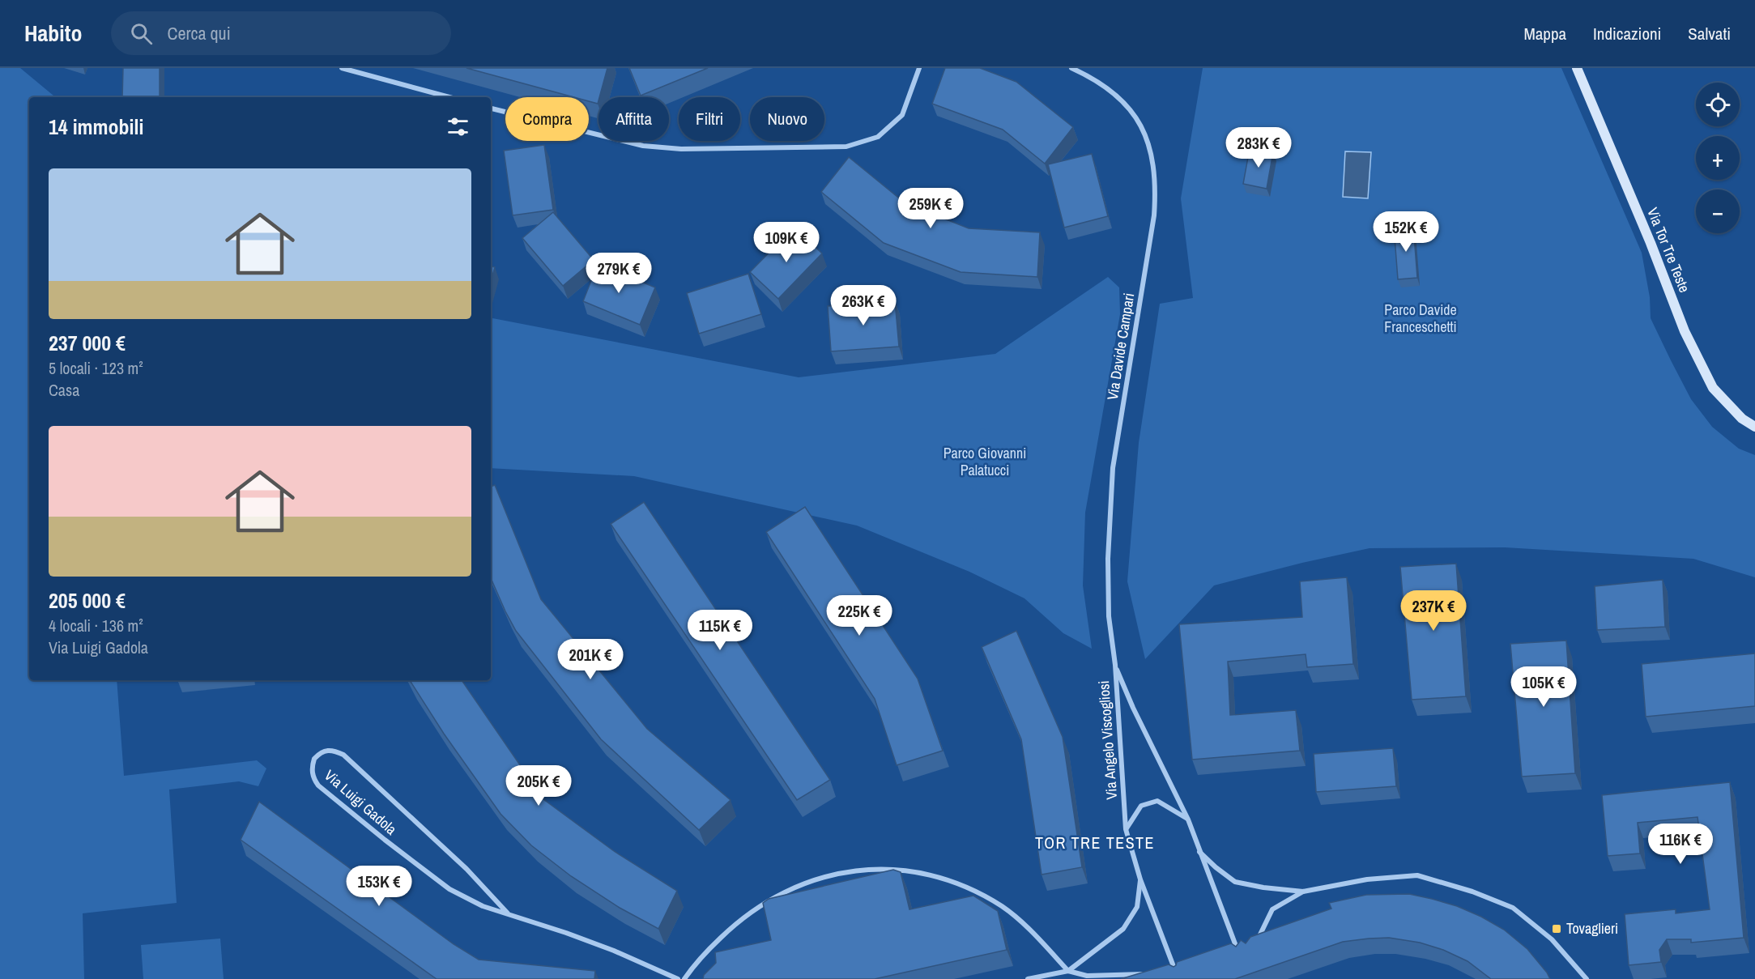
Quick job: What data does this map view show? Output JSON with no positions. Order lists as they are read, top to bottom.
{
  "streets": {
    "street": [
      "Via Tor Tre Teste",
      "Via Davide Campari",
      "Via Angelo Viscogliosi",
      "Via Luigi Gadola"
    ]
  },
  "crossings": [
    ["Via Davide Campari", "Via Angelo Viscogliosi"]
  ],
  "districts": ["TOR TRE TESTE"],
  "parks": ["Parco Davide Franceschetti", "Parco Giovanni Palatucci"],
  "places": {
    "transit": ["Tovaglieri"]
  },
  "page": {
    "header": "Habito",
    "search": "Cerca qui",
    "nav": ["Mappa", "Indicazioni", "Salvati"],
    "map_buttons": ["+", "−"],
    "chip": [
      "Compra",
      "Affitta",
      "Filtri",
      "Nuovo"
    ],
    "heading": "14 immobili",
    "price": [
      "283K €",
      "259K €",
      "152K €",
      "109K €",
      "279K €",
      "263K €",
      "237K €",
      "225K €",
      "115K €",
      "201K €",
      "105K €",
      "205K €",
      "116K €",
      "153K €"
    ],
    "list": [
      {
        "name": "237 000 €",
        "note": "5 locali · 123 m² · Casa"
      },
      {
        "name": "205 000 €",
        "note": "4 locali · 136 m² · Via Luigi Gadola"
      }
    ]
  }
}
